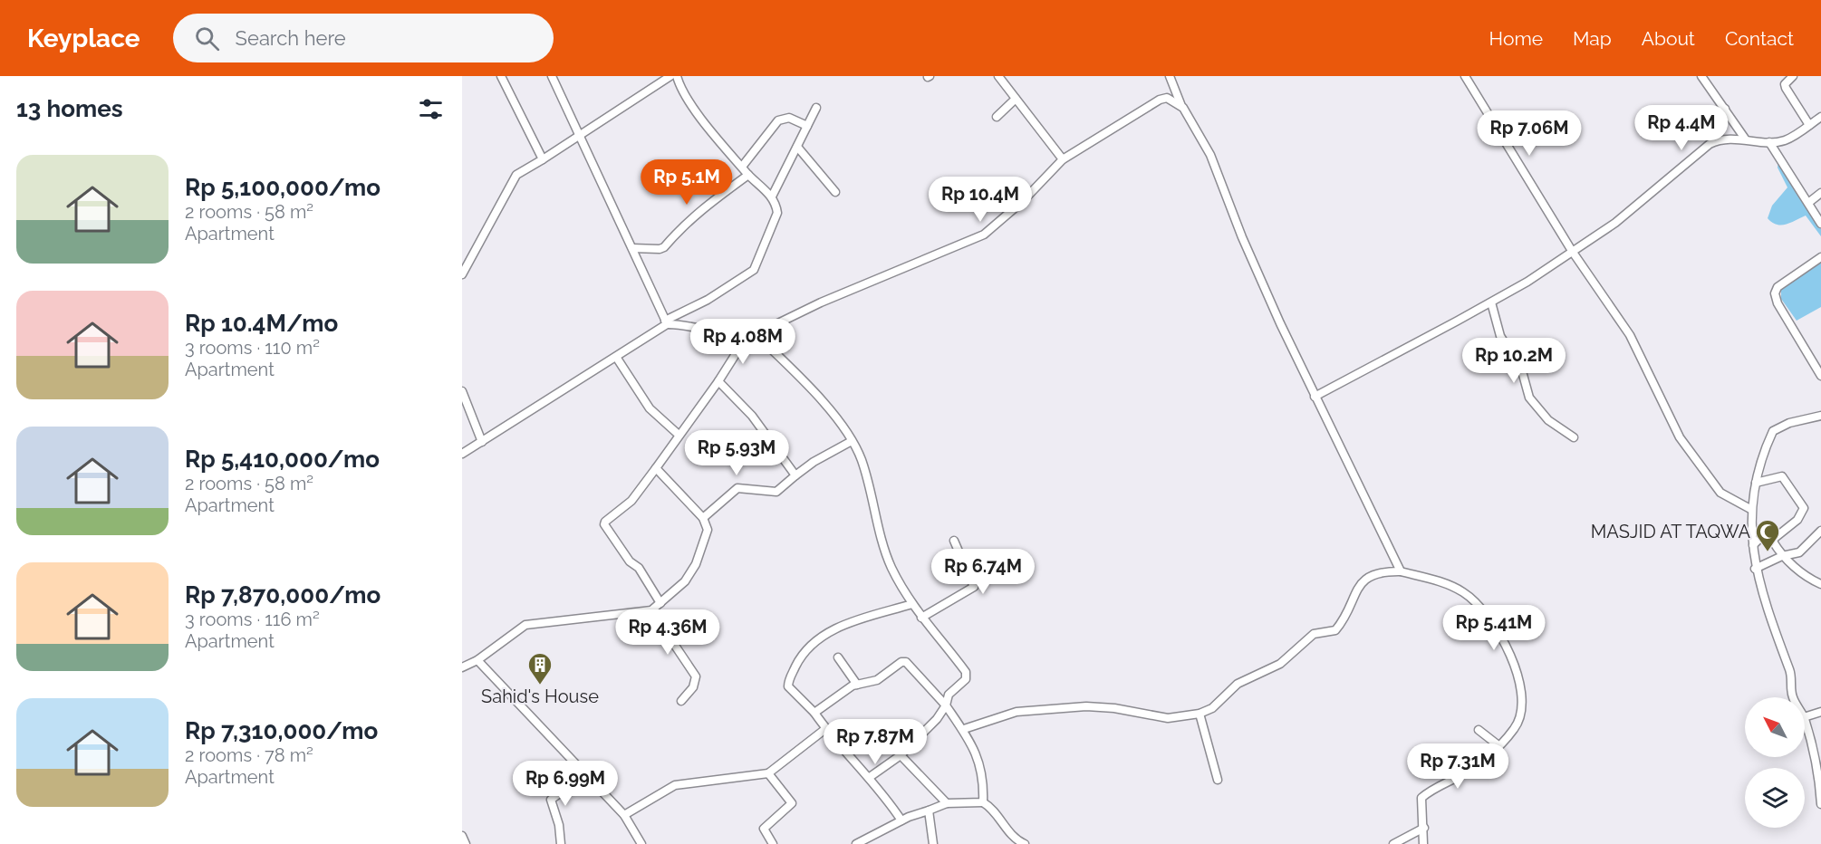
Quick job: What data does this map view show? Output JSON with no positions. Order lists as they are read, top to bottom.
{
  "places": {
    "mosque": ["MASJID AT TAQWA"],
    "building": ["Sahid's House"]
  },
  "north": "top left",
  "page": {
    "header": "Keyplace",
    "search": "Search here",
    "nav": [
      "Home",
      "Map",
      "About",
      "Contact"
    ],
    "heading": "13 homes",
    "price": [
      "Rp 4.4M",
      "Rp 7.06M",
      "Rp 5.1M",
      "Rp 10.4M",
      "Rp 4.08M",
      "Rp 10.2M",
      "Rp 5.93M",
      "Rp 6.74M",
      "Rp 5.41M",
      "Rp 4.36M",
      "Rp 7.87M",
      "Rp 7.31M",
      "Rp 6.99M"
    ],
    "list": [
      {
        "name": "Rp 5,100,000/mo",
        "note": "2 rooms · 58 m² · Apartment"
      },
      {
        "name": "Rp 10.4M/mo",
        "note": "3 rooms · 110 m² · Apartment"
      },
      {
        "name": "Rp 5,410,000/mo",
        "note": "2 rooms · 58 m² · Apartment"
      },
      {
        "name": "Rp 7,870,000/mo",
        "note": "3 rooms · 116 m² · Apartment"
      },
      {
        "name": "Rp 7,310,000/mo",
        "note": "2 rooms · 78 m² · Apartment"
      }
    ]
  }
}
